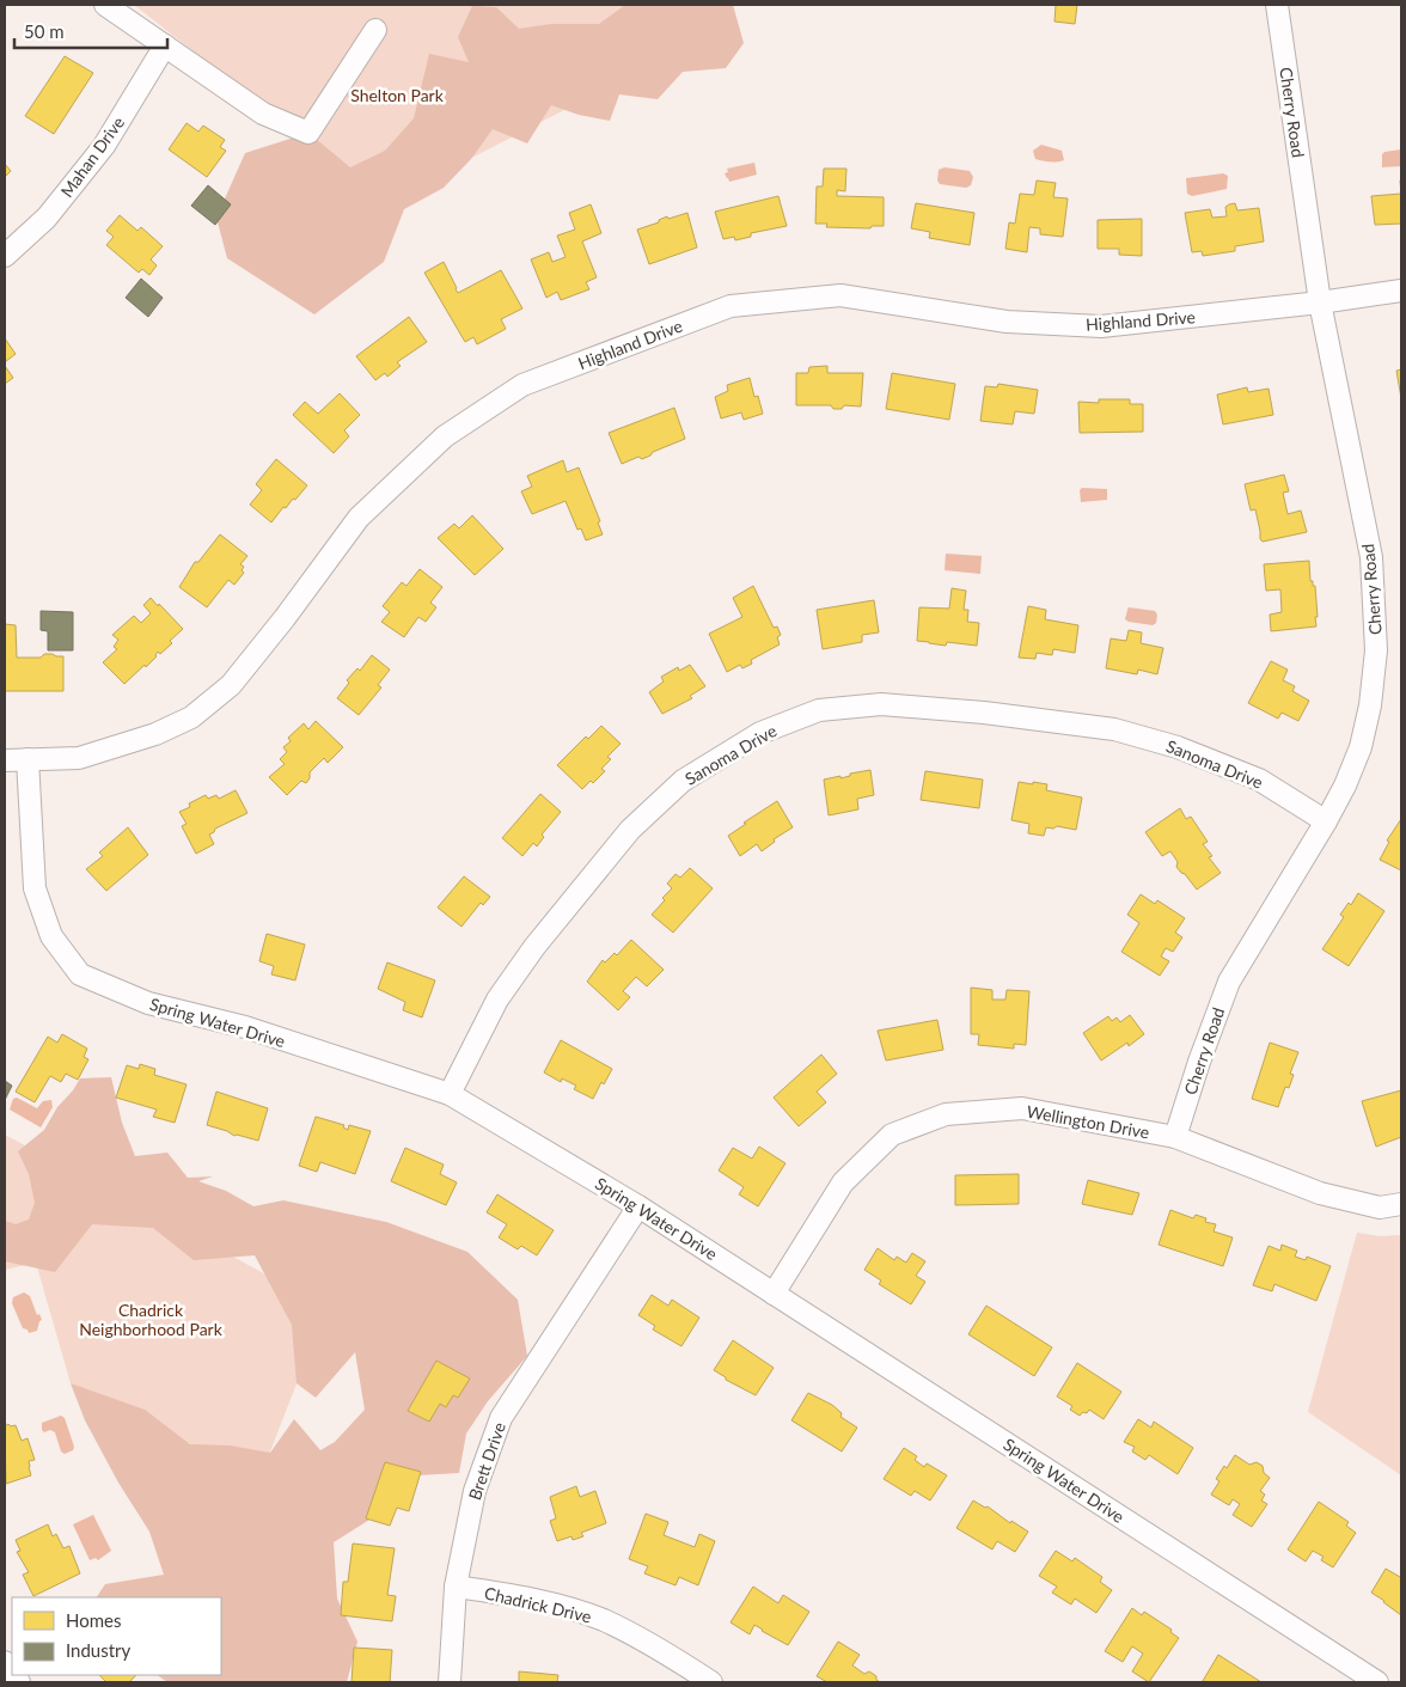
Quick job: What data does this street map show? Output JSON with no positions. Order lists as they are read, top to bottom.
{
  "streets": {
    "street": [
      "Cherry Road",
      "Mahan Drive",
      "Highland Drive",
      "Sanoma Drive",
      "Spring Water Drive",
      "Wellington Drive",
      "Brett Drive",
      "Chadrick Drive"
    ]
  },
  "crossings": [
    ["Cherry Road", "Highland Drive"],
    ["Cherry Road", "Sanoma Drive"],
    ["Cherry Road", "Wellington Drive"],
    ["Highland Drive", "Spring Water Drive"],
    ["Sanoma Drive", "Spring Water Drive"],
    ["Spring Water Drive", "Wellington Drive"],
    ["Spring Water Drive", "Brett Drive"],
    ["Brett Drive", "Chadrick Drive"]
  ],
  "parks": ["Shelton Park", "Chadrick Neighborhood Park"],
  "legend": ["Homes", "Industry"],
  "scale_bar": "50 m"
}
